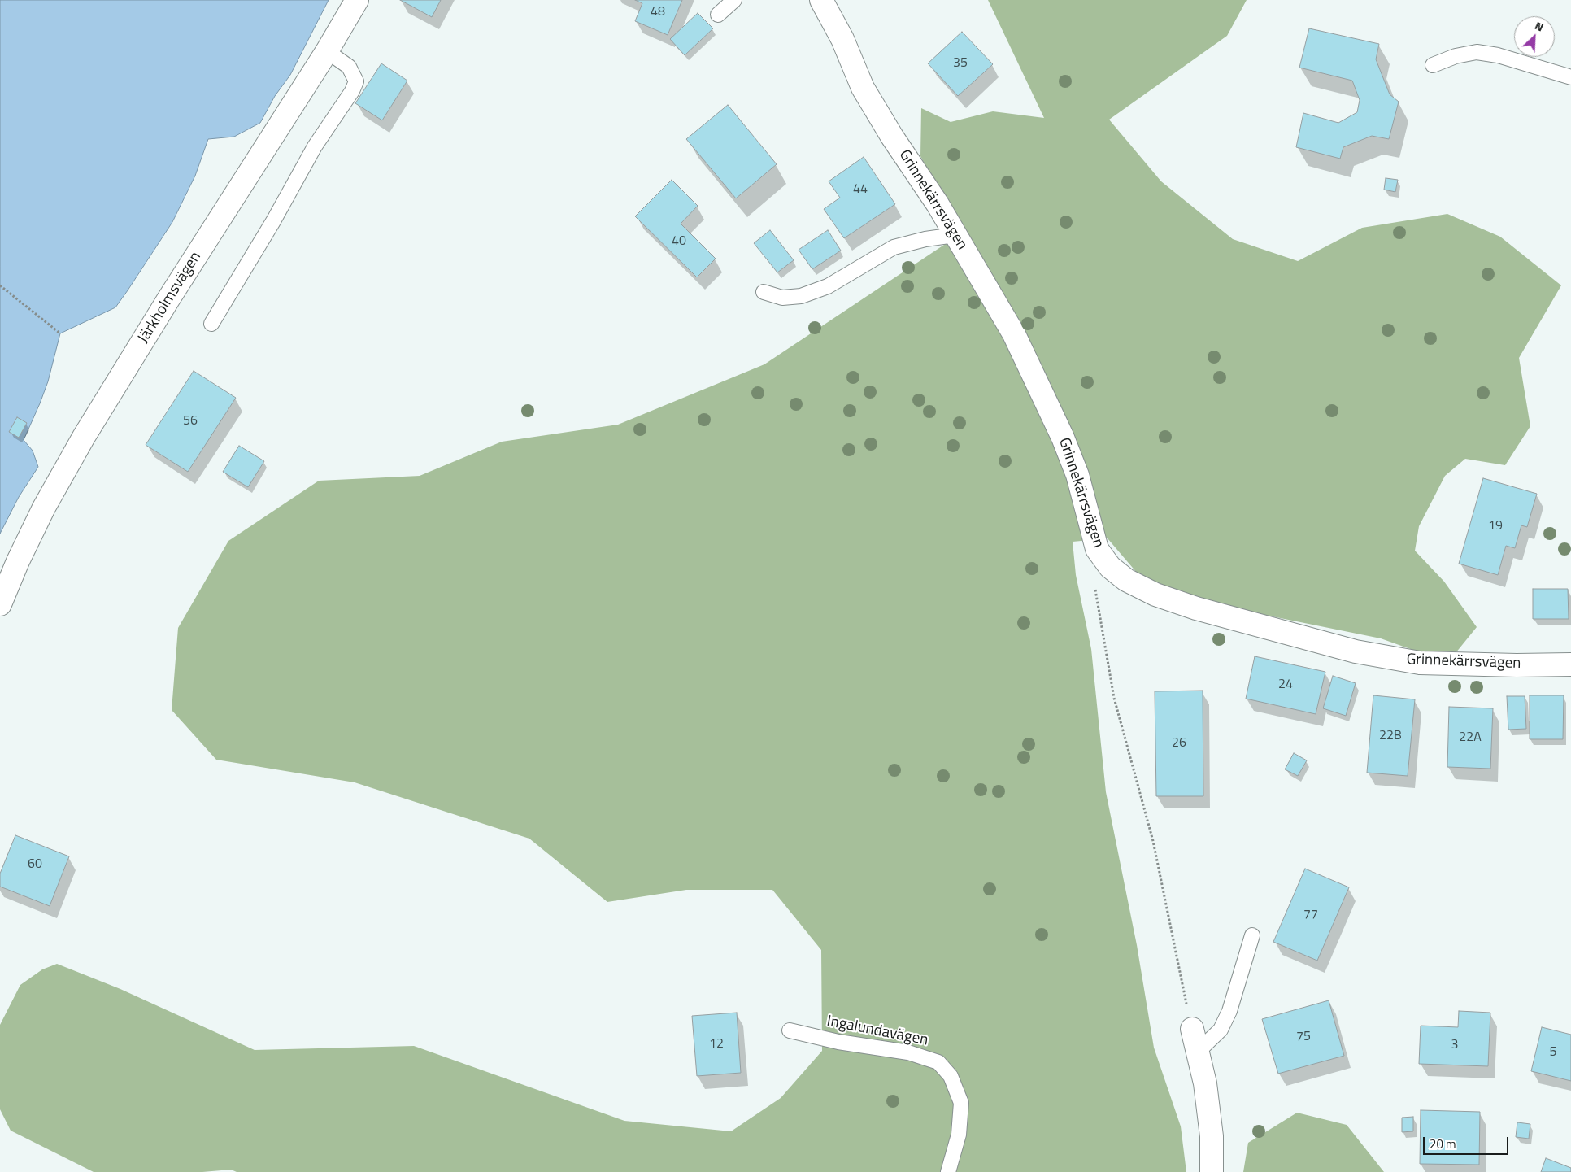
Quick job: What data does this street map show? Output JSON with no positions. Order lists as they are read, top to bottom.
{
  "streets": {
    "street": ["Grinnekärrsvägen", "Järkholmsvägen"],
    "lane": ["Ingalundavägen"]
  },
  "house_numbers": [
    "48",
    "35",
    "44",
    "40",
    "56",
    "19",
    "24",
    "22B",
    "22A",
    "26",
    "60",
    "77",
    "75",
    "12",
    "3",
    "5"
  ],
  "scale_bar": "20 m",
  "north": "top right"
}
